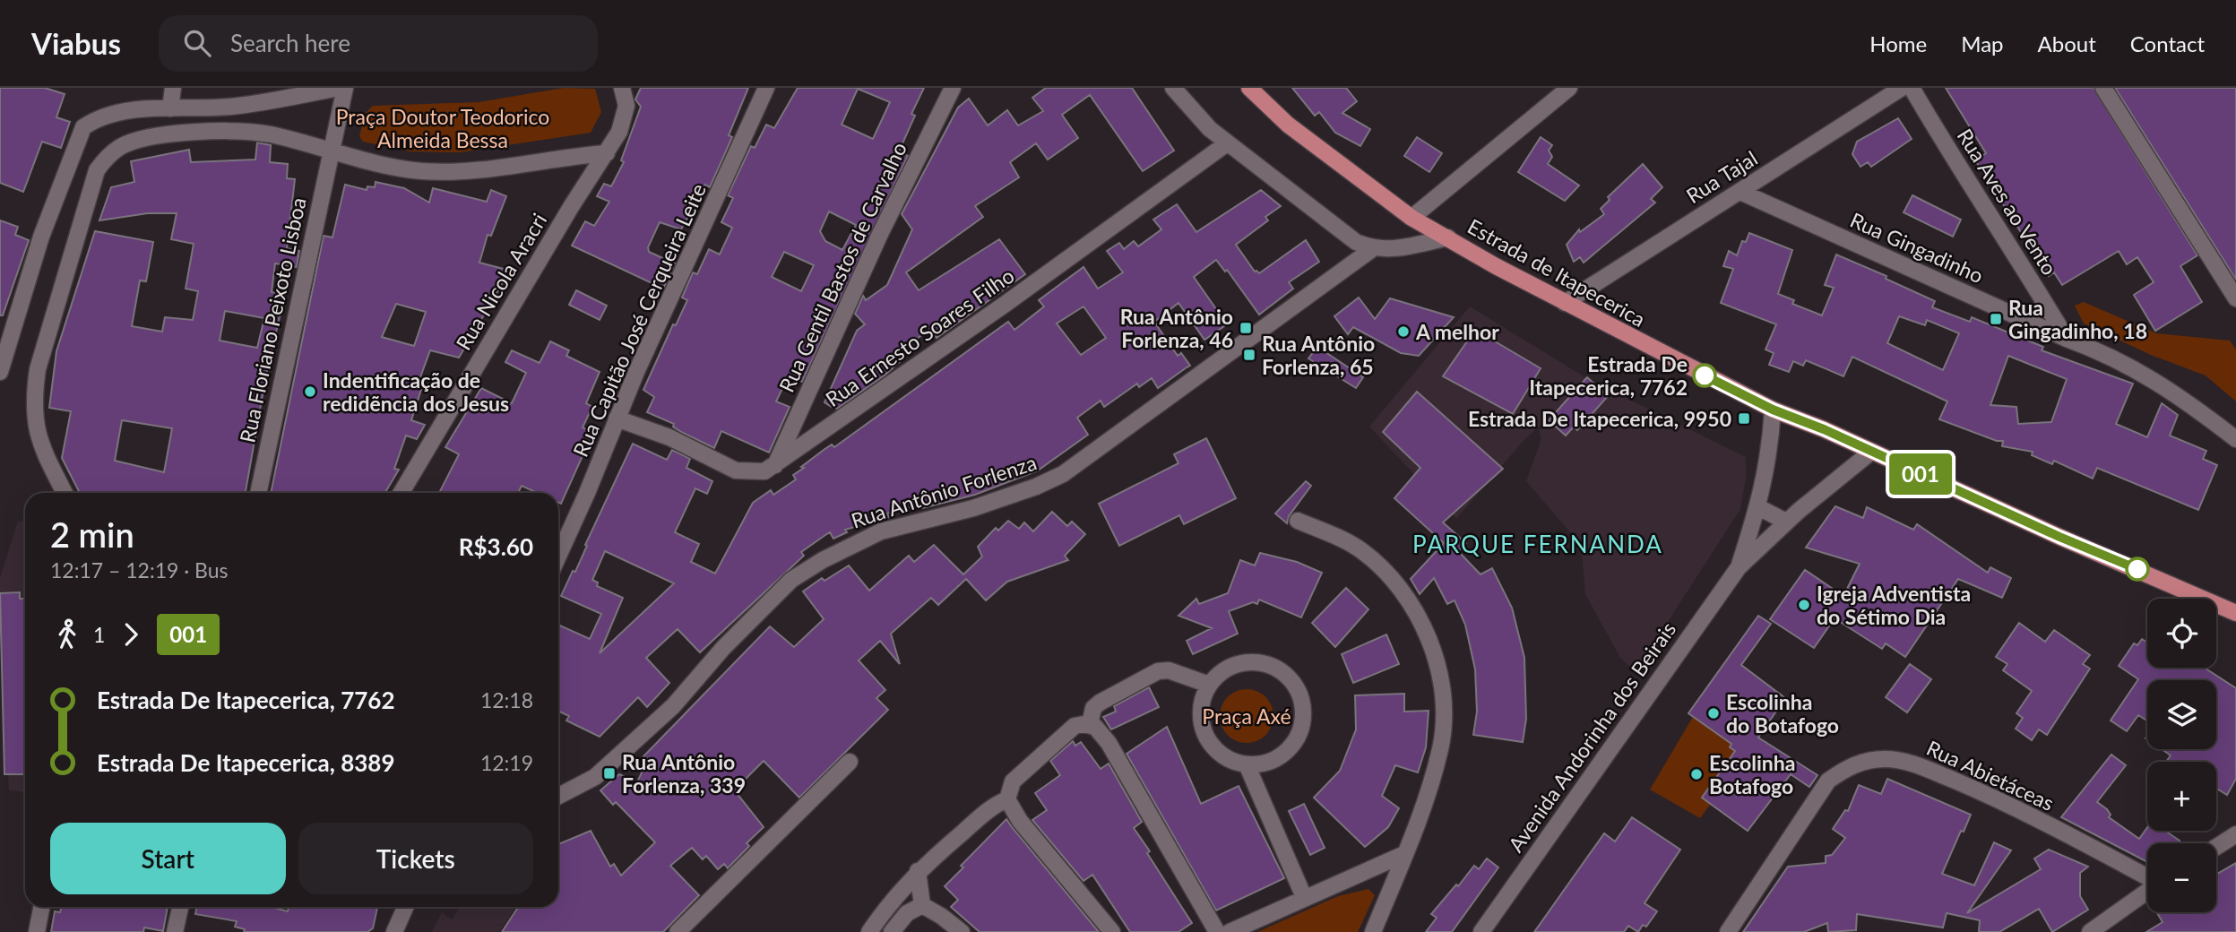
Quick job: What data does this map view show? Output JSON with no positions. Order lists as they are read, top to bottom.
{
  "streets": {
    "main road": ["Estrada de Itapecerica"],
    "street": [
      "Rua Tajal",
      "Rua Aves ao Vento",
      "Rua Gingadinho",
      "Rua Gentil Bastos de Carvalho",
      "Rua Nicola Aracri",
      "Rua Floriano Peixoto Lisboa",
      "Rua Capitão José Cerqueira Leite",
      "Rua Ernesto Soares Filho",
      "Rua Antônio Forlenza",
      "Avenida Andorinha dos Beirais",
      "Rua Abietáceas"
    ]
  },
  "crossings": [
    ["Rua Tajal", "Rua Gingadinho"],
    ["Rua Tajal", "Estrada de Itapecerica"],
    ["Rua Aves ao Vento", "Rua Gingadinho"],
    ["Rua Gentil Bastos de Carvalho", "Rua Ernesto Soares Filho"],
    ["Estrada de Itapecerica", "Avenida Andorinha dos Beirais"],
    ["Rua Capitão José Cerqueira Leite", "Rua Ernesto Soares Filho"]
  ],
  "districts": ["PARQUE FERNANDA"],
  "parks": ["Praça Doutor Teodorico Almeida Bessa", "Praça Axé"],
  "places": {
    "transit": [
      "Rua Gingadinho, 18",
      "Rua Antônio Forlenza, 46",
      "Rua Antônio Forlenza, 65",
      "Estrada De Itapecerica, 9950",
      "Rua Antônio Forlenza, 339"
    ],
    "other": [
      "A melhor",
      "Estrada De Itapecerica, 7762",
      "Indentificação de redidẽncia dos Jesus",
      "Igreja Adventista do Sétimo Dia",
      "Escolinha do Botafogo",
      "Escolinha Botafogo"
    ]
  },
  "lines": ["bus line 001"],
  "page": {
    "header": "Viabus",
    "search": "Search here",
    "nav": [
      "Home",
      "Map",
      "About",
      "Contact"
    ],
    "on_map": "001",
    "heading": ["2 min", "12:17 – 12:19 · Bus", "R$3.60"],
    "map_buttons": ["+", "−"],
    "legs": ["1", "001"],
    "list": [
      {
        "name": "Estrada De Itapecerica, 7762",
        "value": "12:18"
      },
      {
        "name": "Estrada De Itapecerica, 8389",
        "value": "12:19"
      }
    ],
    "buttons": ["Start", "Tickets"]
  }
}
